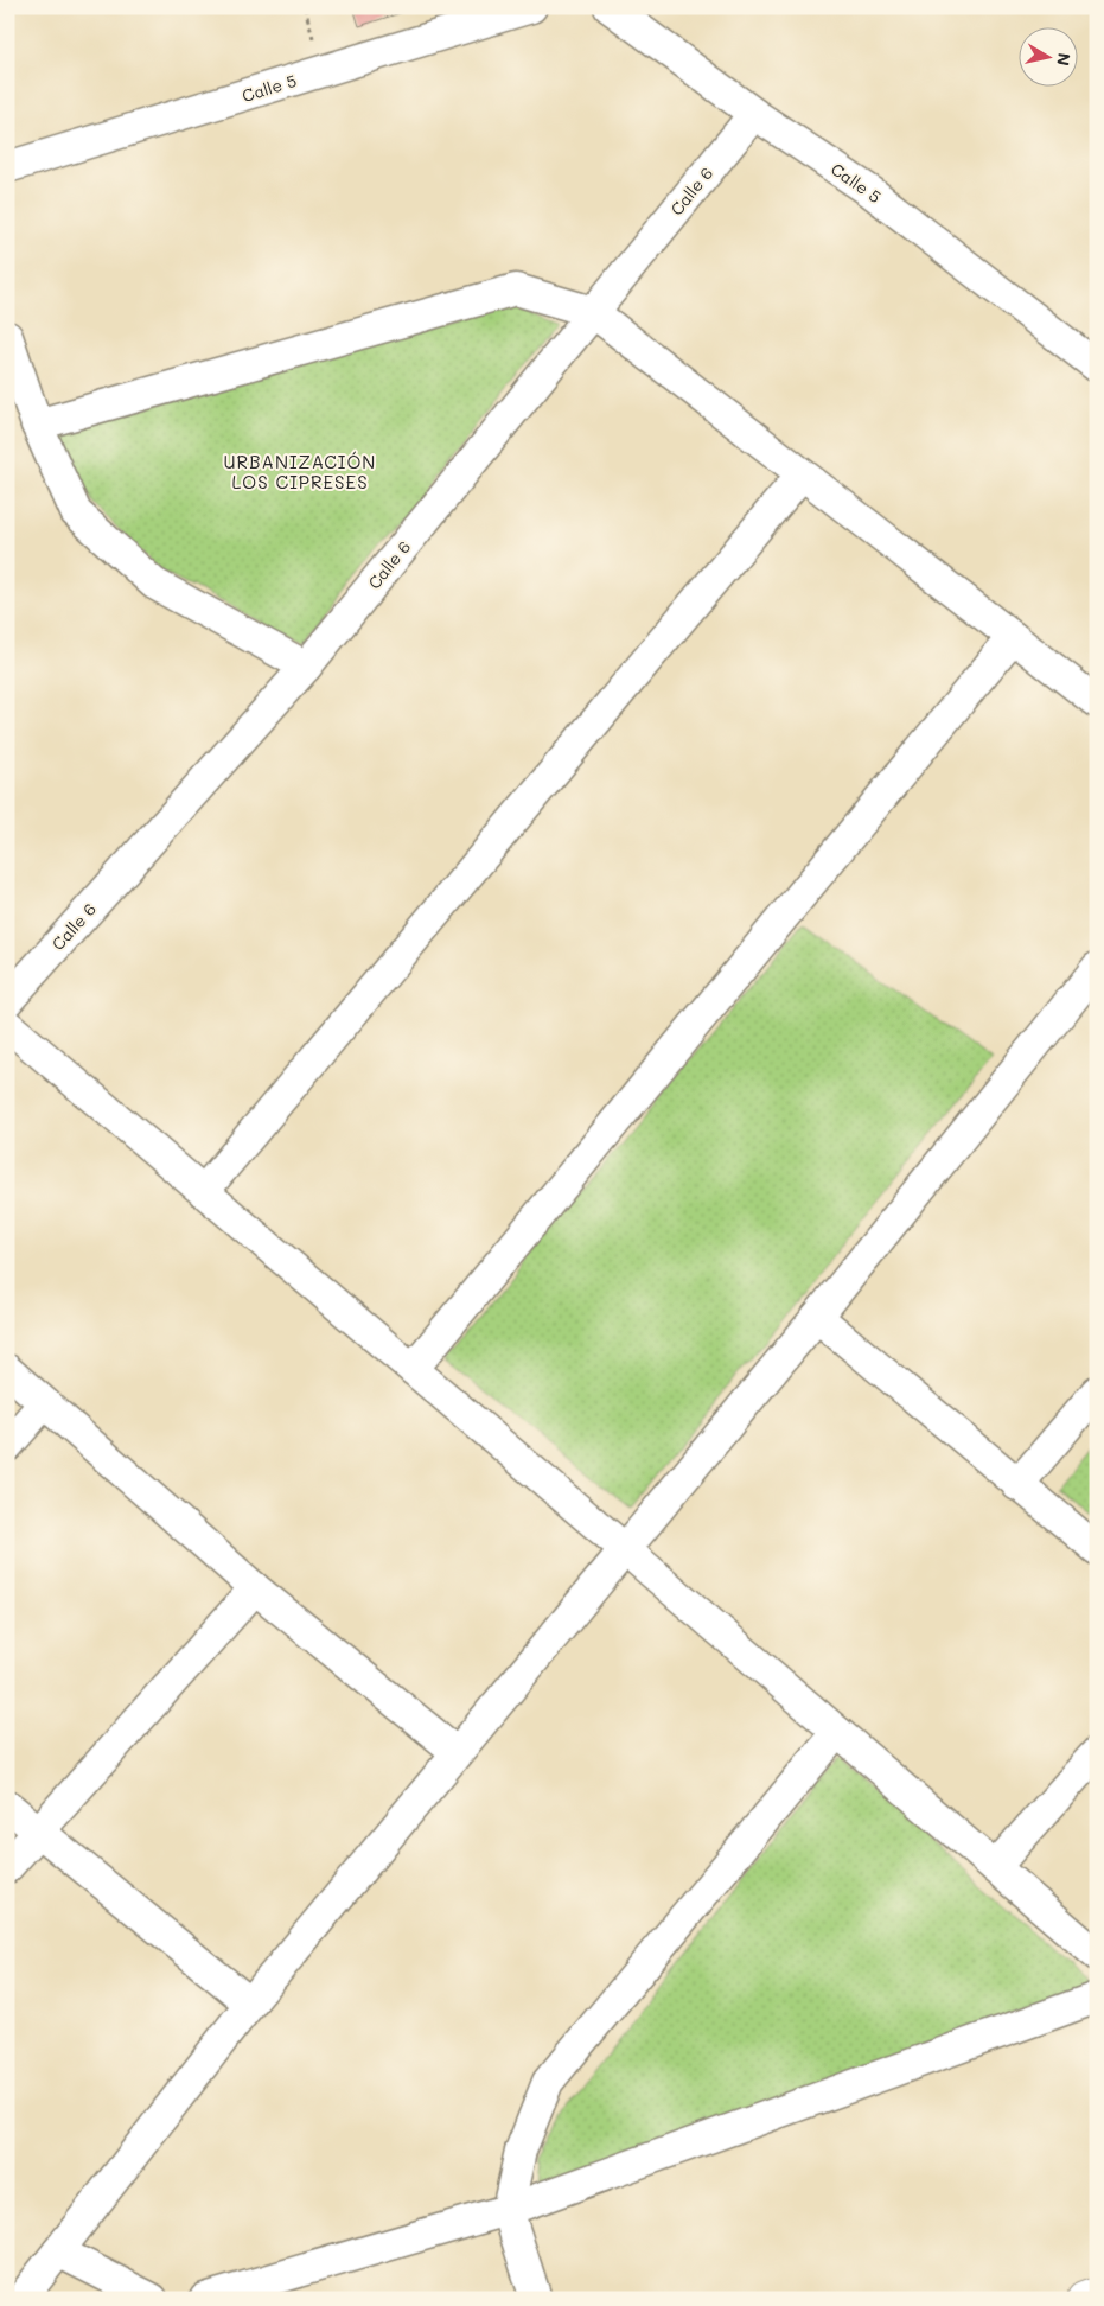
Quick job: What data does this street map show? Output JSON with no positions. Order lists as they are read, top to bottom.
{
  "streets": {
    "street": ["Calle 5", "Calle 6"]
  },
  "crossings": [
    ["Calle 5", "Calle 6"]
  ],
  "districts": ["URBANIZACIÓN LOS CIPRESES"],
  "north": "right"
}
